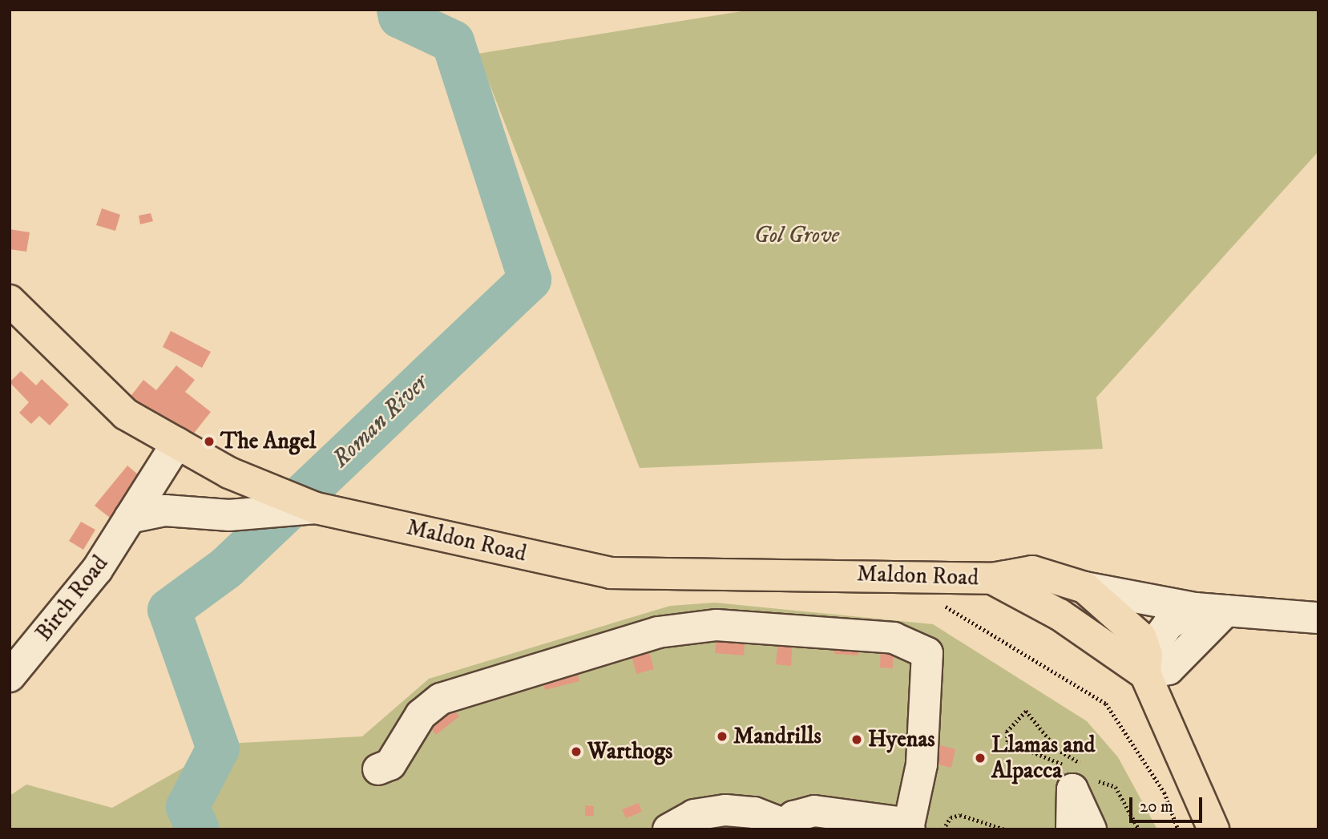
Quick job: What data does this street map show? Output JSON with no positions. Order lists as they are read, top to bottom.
{
  "streets": {
    "main road": ["Maldon Road"],
    "street": ["Birch Road"]
  },
  "crossings": [
    ["Maldon Road", "Birch Road"]
  ],
  "water": ["Roman River"],
  "parks": ["Gol Grove"],
  "places": [
    "The Angel",
    "Mandrills",
    "Hyenas",
    "Warthogs",
    "Llamas and Alpacca"
  ],
  "scale_bar": "20 m"
}
